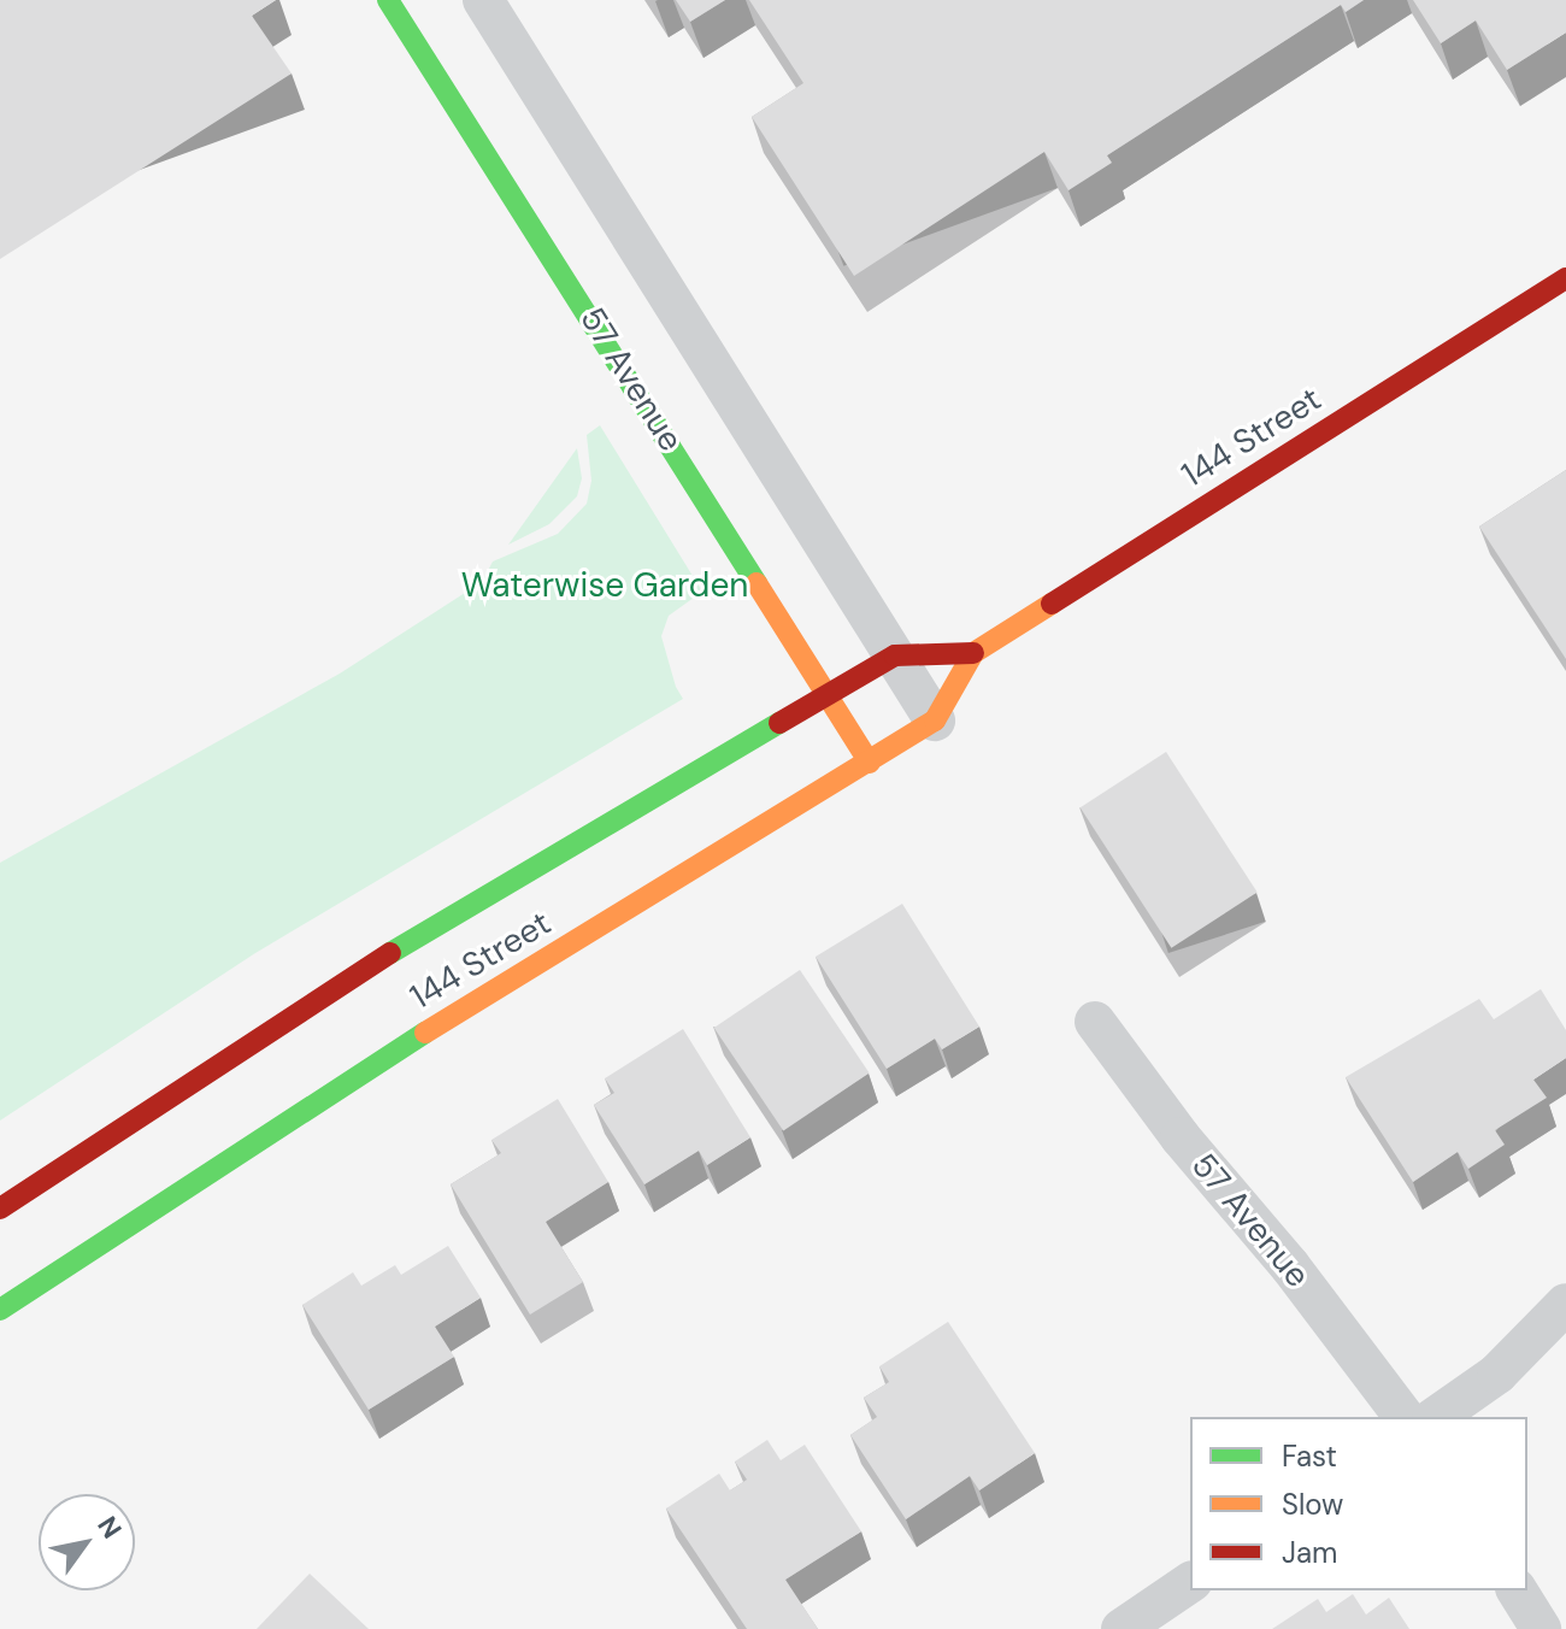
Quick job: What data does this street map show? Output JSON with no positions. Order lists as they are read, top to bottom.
{
  "streets": {
    "main road": ["57 Avenue", "144 Street"]
  },
  "crossings": [
    ["57 Avenue", "144 Street"]
  ],
  "parks": ["Waterwise Garden"],
  "legend": ["Fast", "Slow", "Jam"],
  "north": "top right"
}
